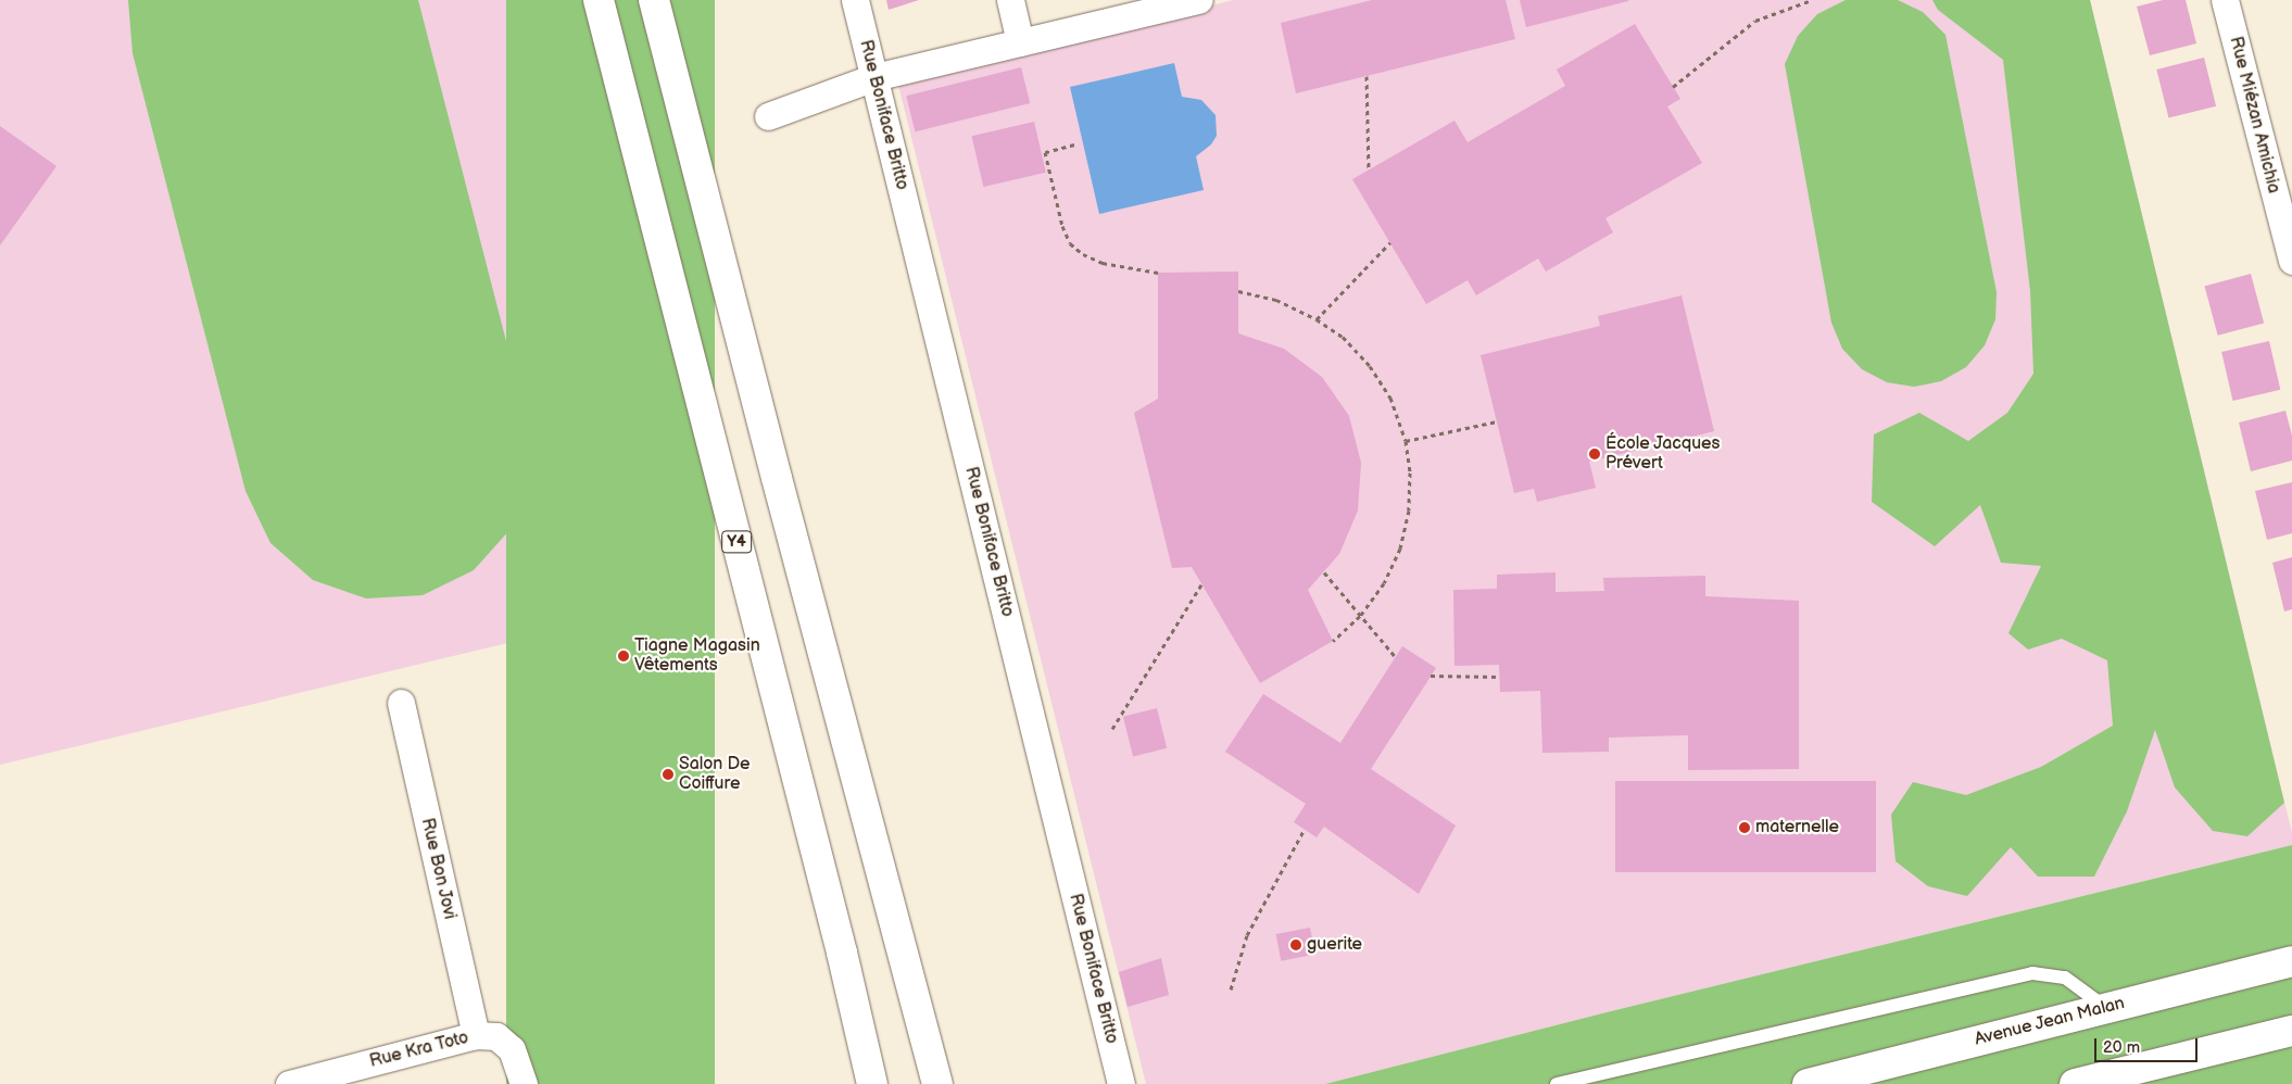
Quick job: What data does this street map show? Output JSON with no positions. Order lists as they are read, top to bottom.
{
  "streets": {
    "main road": ["Y4", "Avenue Jean Malan"],
    "street": [
      "Rue Boniface Britto",
      "Rue Miézan Amichia",
      "Rue Bon Jovi",
      "Rue Kra Toto"
    ]
  },
  "crossings": [
    ["Rue Bon Jovi", "Rue Kra Toto"]
  ],
  "places": [
    "École Jacques Prévert",
    "Tiagne Magasin Vêtements",
    "Salon De Coiffure",
    "maternelle",
    "guerite"
  ],
  "scale_bar": "20 m"
}
